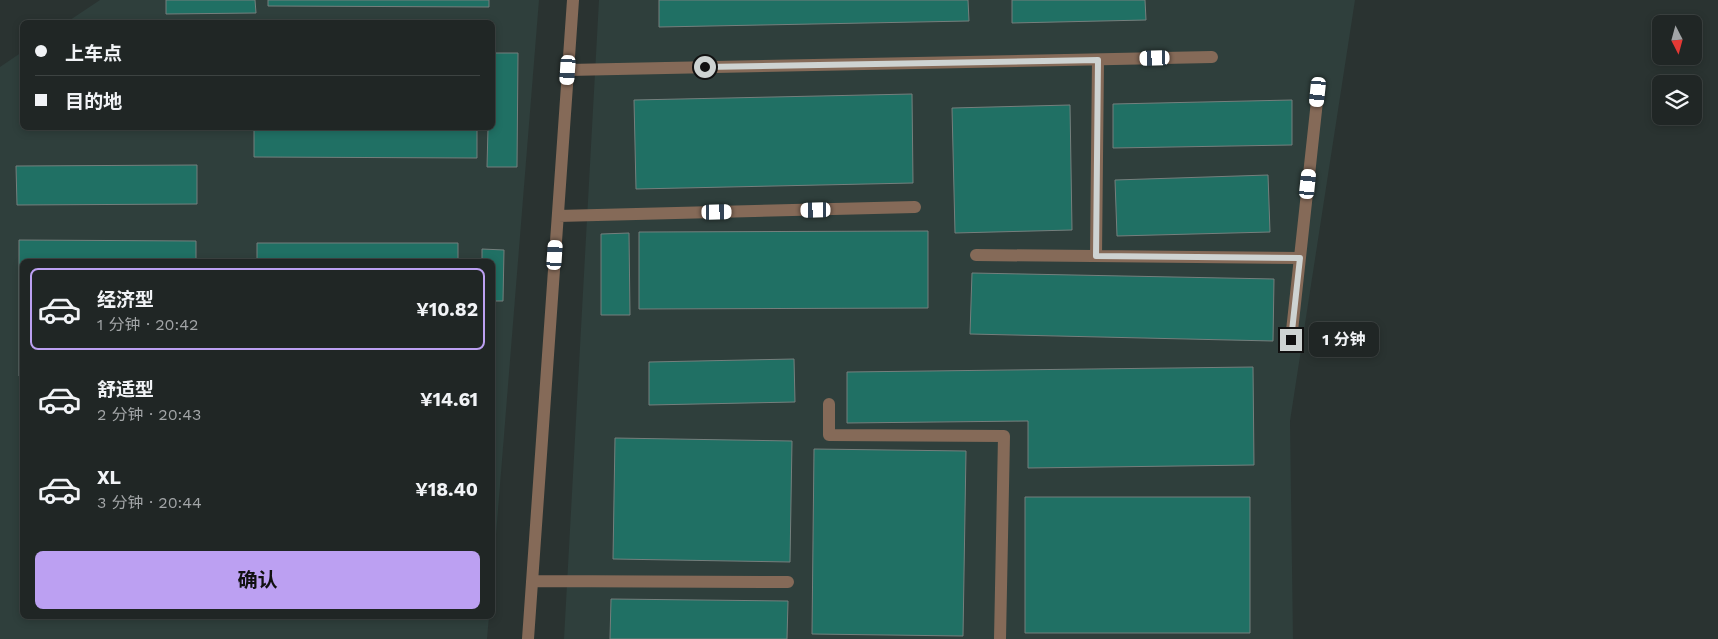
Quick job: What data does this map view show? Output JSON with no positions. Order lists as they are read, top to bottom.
{
  "north": "bottom",
  "page": {
    "banner": ["上车点", "目的地"],
    "list": [
      {
        "name": "经济型",
        "note": "1 分钟 · 20:42",
        "value": "¥10.82"
      },
      {
        "name": "舒适型",
        "note": "2 分钟 · 20:43",
        "value": "¥14.61"
      },
      {
        "name": "XL",
        "note": "3 分钟 · 20:44",
        "value": "¥18.40"
      }
    ],
    "bubble": "1 分钟",
    "buttons": "确认"
  }
}
